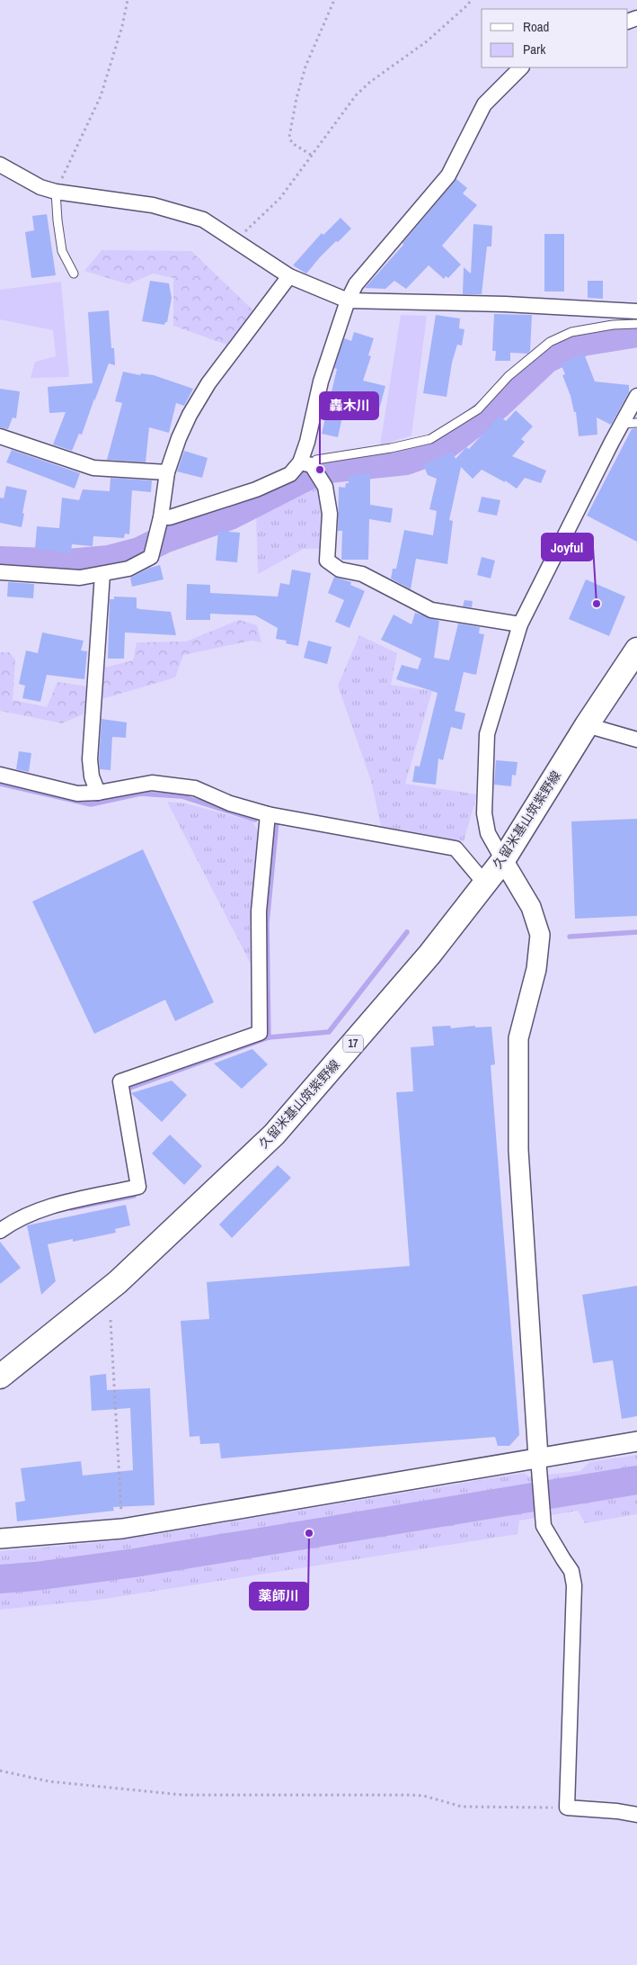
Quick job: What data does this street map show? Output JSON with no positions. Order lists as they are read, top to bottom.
{
  "streets": {
    "main road": ["久留米基山筑紫野線", "17"]
  },
  "places": ["轟木川", "Joyful", "薬師川"],
  "legend": ["Road", "Park"]
}
